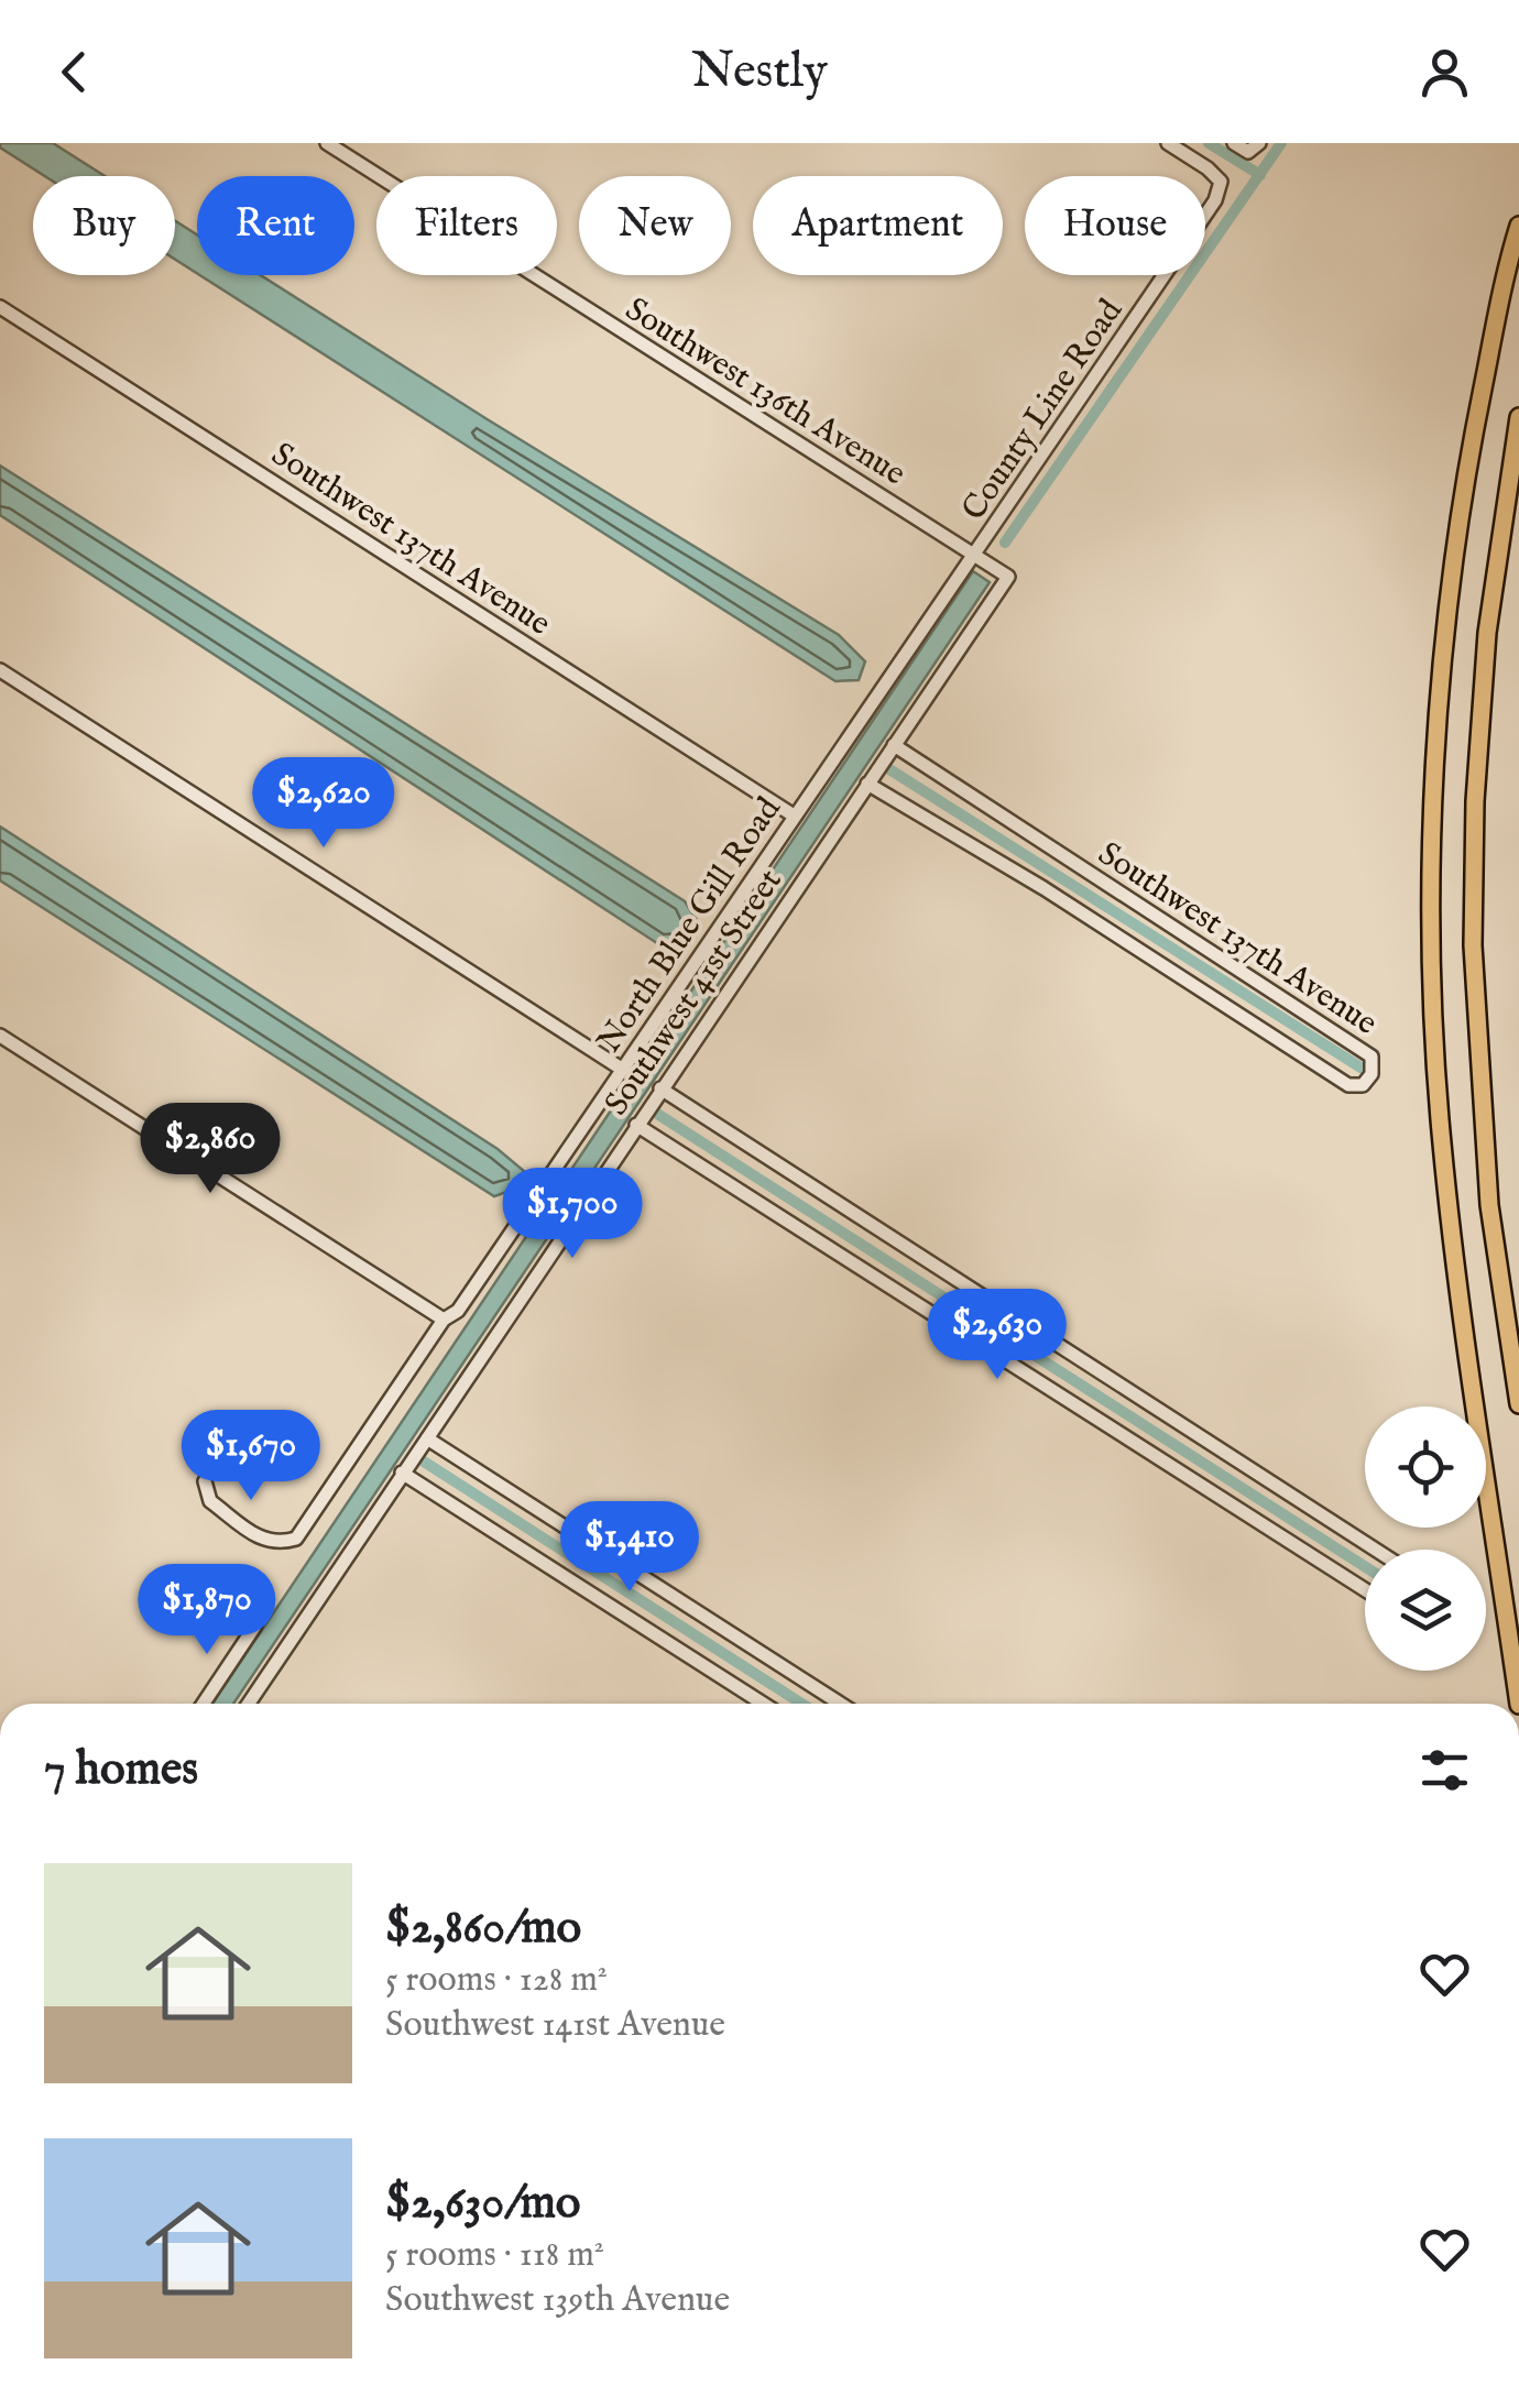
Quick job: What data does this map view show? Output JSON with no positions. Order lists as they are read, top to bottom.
{
  "streets": {
    "street": [
      "Southwest 136th Avenue",
      "County Line Road",
      "Southwest 137th Avenue",
      "North Blue Gill Road",
      "Southwest 41st Street"
    ]
  },
  "crossings": [
    ["Southwest 136th Avenue", "County Line Road"],
    ["Southwest 136th Avenue", "North Blue Gill Road"],
    ["Southwest 136th Avenue", "Southwest 41st Street"],
    ["County Line Road", "North Blue Gill Road"],
    ["Southwest 137th Avenue", "North Blue Gill Road"],
    ["Southwest 137th Avenue", "Southwest 41st Street"]
  ],
  "page": {
    "header": "Nestly",
    "chip": [
      "Buy",
      "Rent",
      "Filters",
      "New",
      "Apartment",
      "House"
    ],
    "price": [
      "$2,620",
      "$2,860",
      "$1,700",
      "$2,630",
      "$1,670",
      "$1,410",
      "$1,870"
    ],
    "heading": "7 homes",
    "list": [
      {
        "name": "$2,860/mo",
        "note": "5 rooms · 128 m² · Southwest 141st Avenue"
      },
      {
        "name": "$2,630/mo",
        "note": "5 rooms · 118 m² · Southwest 139th Avenue"
      }
    ]
  }
}
